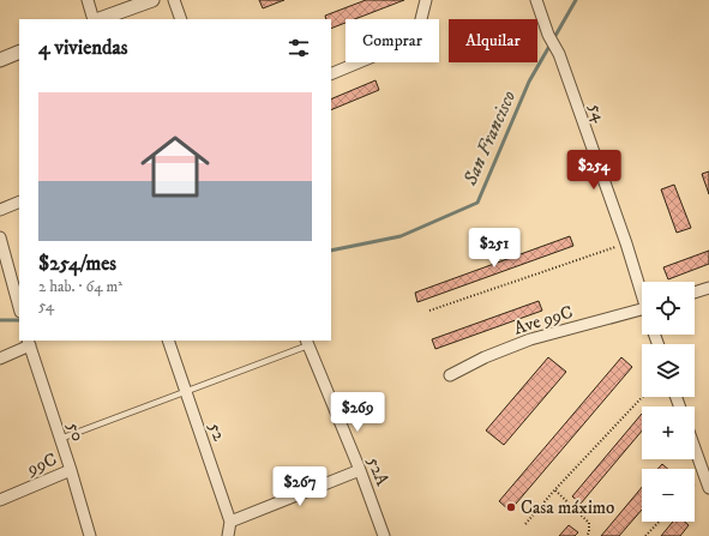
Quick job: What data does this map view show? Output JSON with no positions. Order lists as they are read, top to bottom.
{
  "streets": {
    "street": [
      "54",
      "Ave 99C",
      "50",
      "52",
      "99C",
      "52A"
    ]
  },
  "crossings": [
    ["50", "99C"]
  ],
  "water": ["San Francisco"],
  "places": ["Casa máximo"],
  "page": {
    "chip": ["Comprar", "Alquilar"],
    "heading": "4 viviendas",
    "list": [
      {
        "name": "$254/mes",
        "note": "2 hab. · 64 m² · 54"
      }
    ],
    "price": [
      "$254",
      "$251",
      "$269",
      "$267"
    ],
    "map_buttons": ["+", "−"]
  }
}
